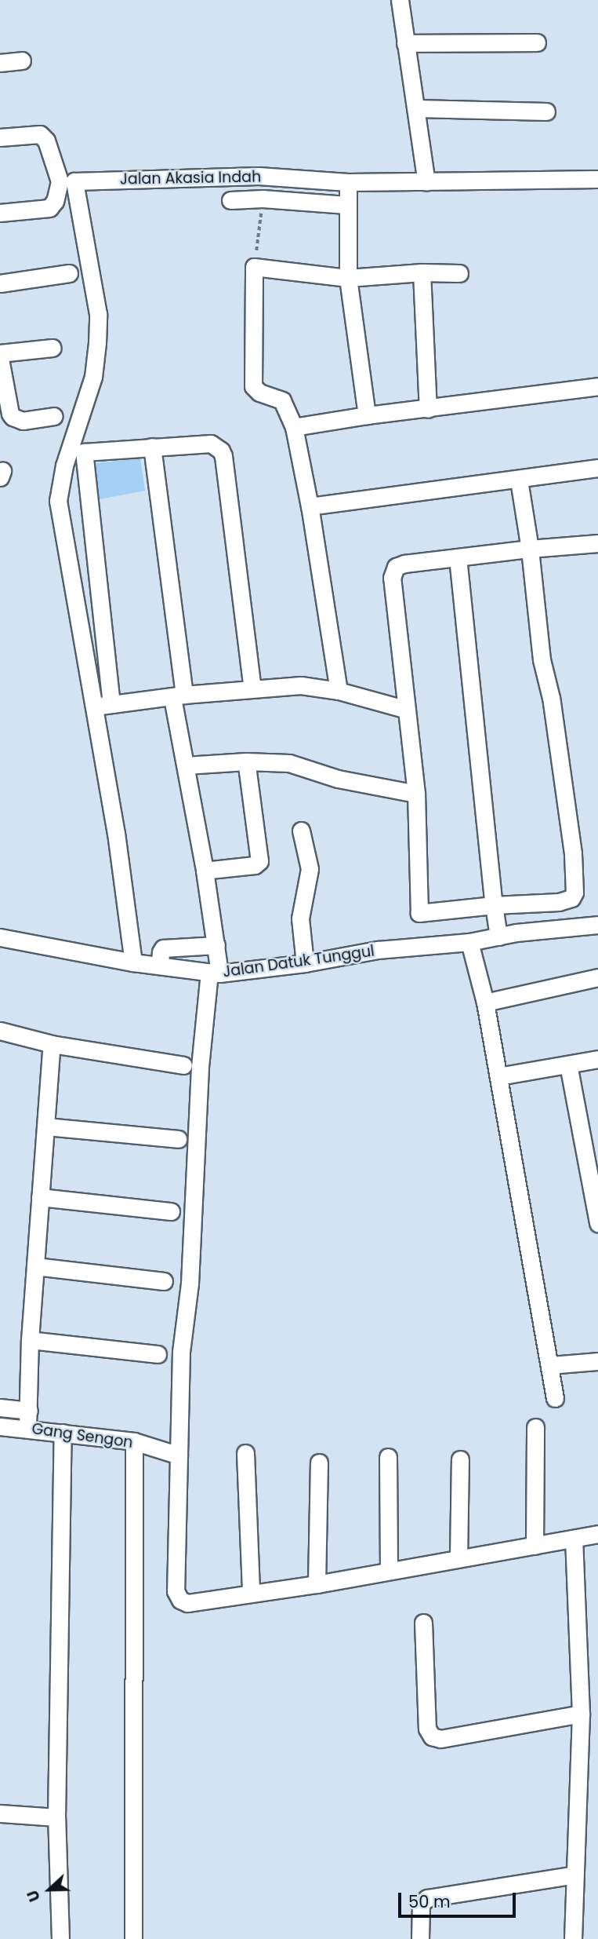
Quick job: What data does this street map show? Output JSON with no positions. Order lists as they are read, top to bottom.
{
  "streets": {
    "street": ["Jalan Akasia Indah", "Jalan Datuk Tunggul", "Gang Sengon"]
  },
  "scale_bar": "50 m",
  "north": "left"
}
